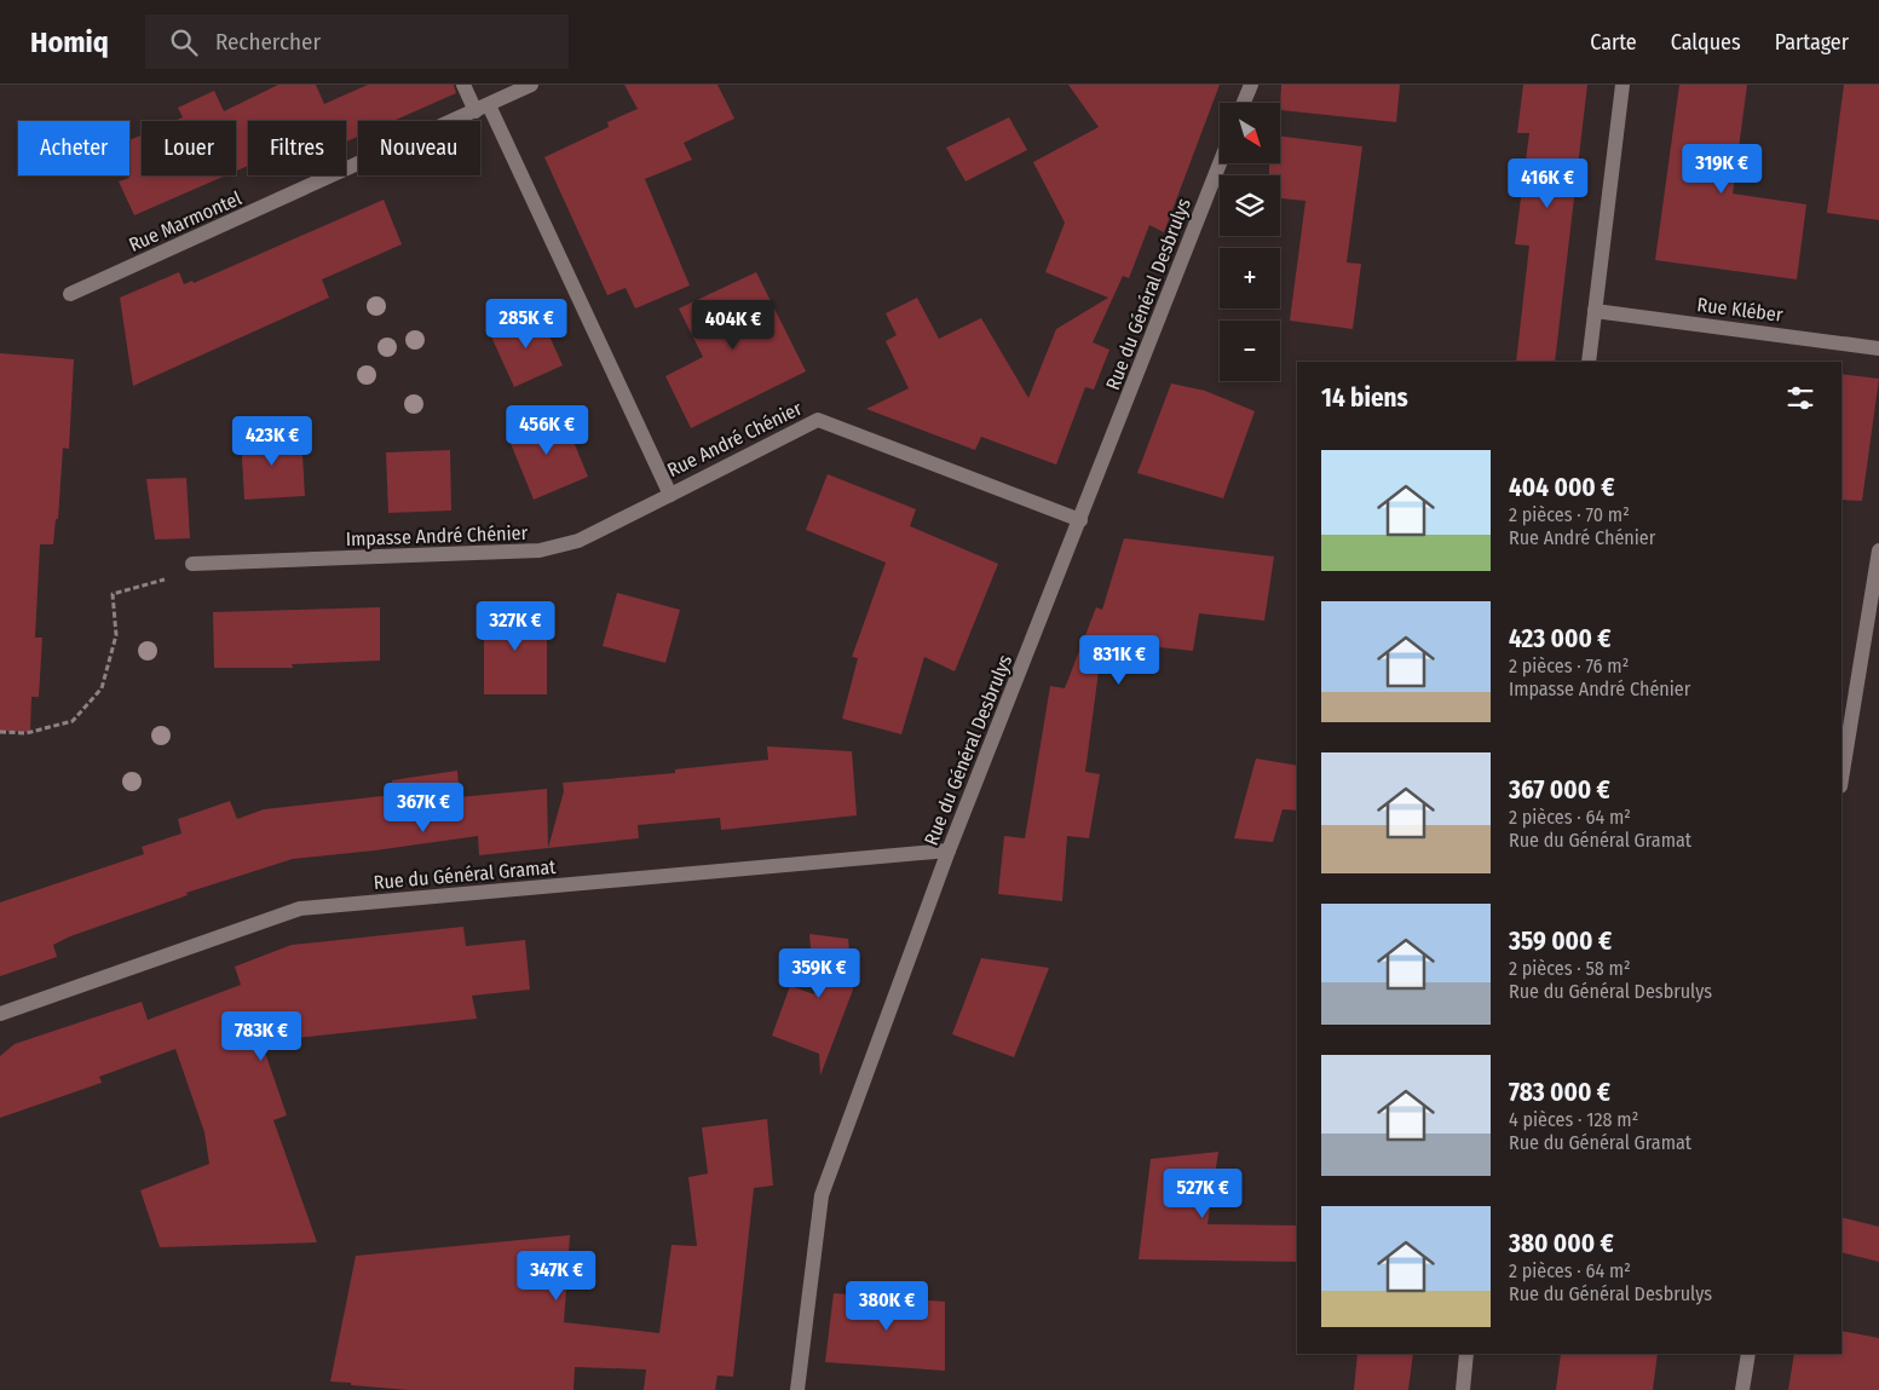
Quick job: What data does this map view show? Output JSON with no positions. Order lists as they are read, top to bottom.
{
  "streets": {
    "street": [
      "Rue Marmontel",
      "Rue du Général Desbrulys",
      "Rue Kléber",
      "Rue André Chénier",
      "Impasse André Chénier",
      "Rue du Général Gramat"
    ]
  },
  "crossings": [
    ["Rue Marmontel", "Rue André Chénier"],
    ["Rue du Général Desbrulys", "Rue André Chénier"],
    ["Rue du Général Desbrulys", "Rue du Général Gramat"],
    ["Rue André Chénier", "Impasse André Chénier"]
  ],
  "north": "bottom right",
  "page": {
    "header": "Homiq",
    "search": "Rechercher",
    "nav": ["Carte", "Calques", "Partager"],
    "map_buttons": ["+", "−"],
    "chip": [
      "Acheter",
      "Louer",
      "Filtres",
      "Nouveau"
    ],
    "price": [
      "319K €",
      "416K €",
      "285K €",
      "404K €",
      "456K €",
      "423K €",
      "327K €",
      "831K €",
      "367K €",
      "359K €",
      "783K €",
      "527K €",
      "347K €",
      "380K €"
    ],
    "heading": "14 biens",
    "list": [
      {
        "name": "404 000 €",
        "note": "2 pièces · 70 m² · Rue André Chénier"
      },
      {
        "name": "423 000 €",
        "note": "2 pièces · 76 m² · Impasse André Chénier"
      },
      {
        "name": "367 000 €",
        "note": "2 pièces · 64 m² · Rue du Général Gramat"
      },
      {
        "name": "359 000 €",
        "note": "2 pièces · 58 m² · Rue du Général Desbrulys"
      },
      {
        "name": "783 000 €",
        "note": "4 pièces · 128 m² · Rue du Général Gramat"
      },
      {
        "name": "380 000 €",
        "note": "2 pièces · 64 m² · Rue du Général Desbrulys"
      }
    ]
  }
}
